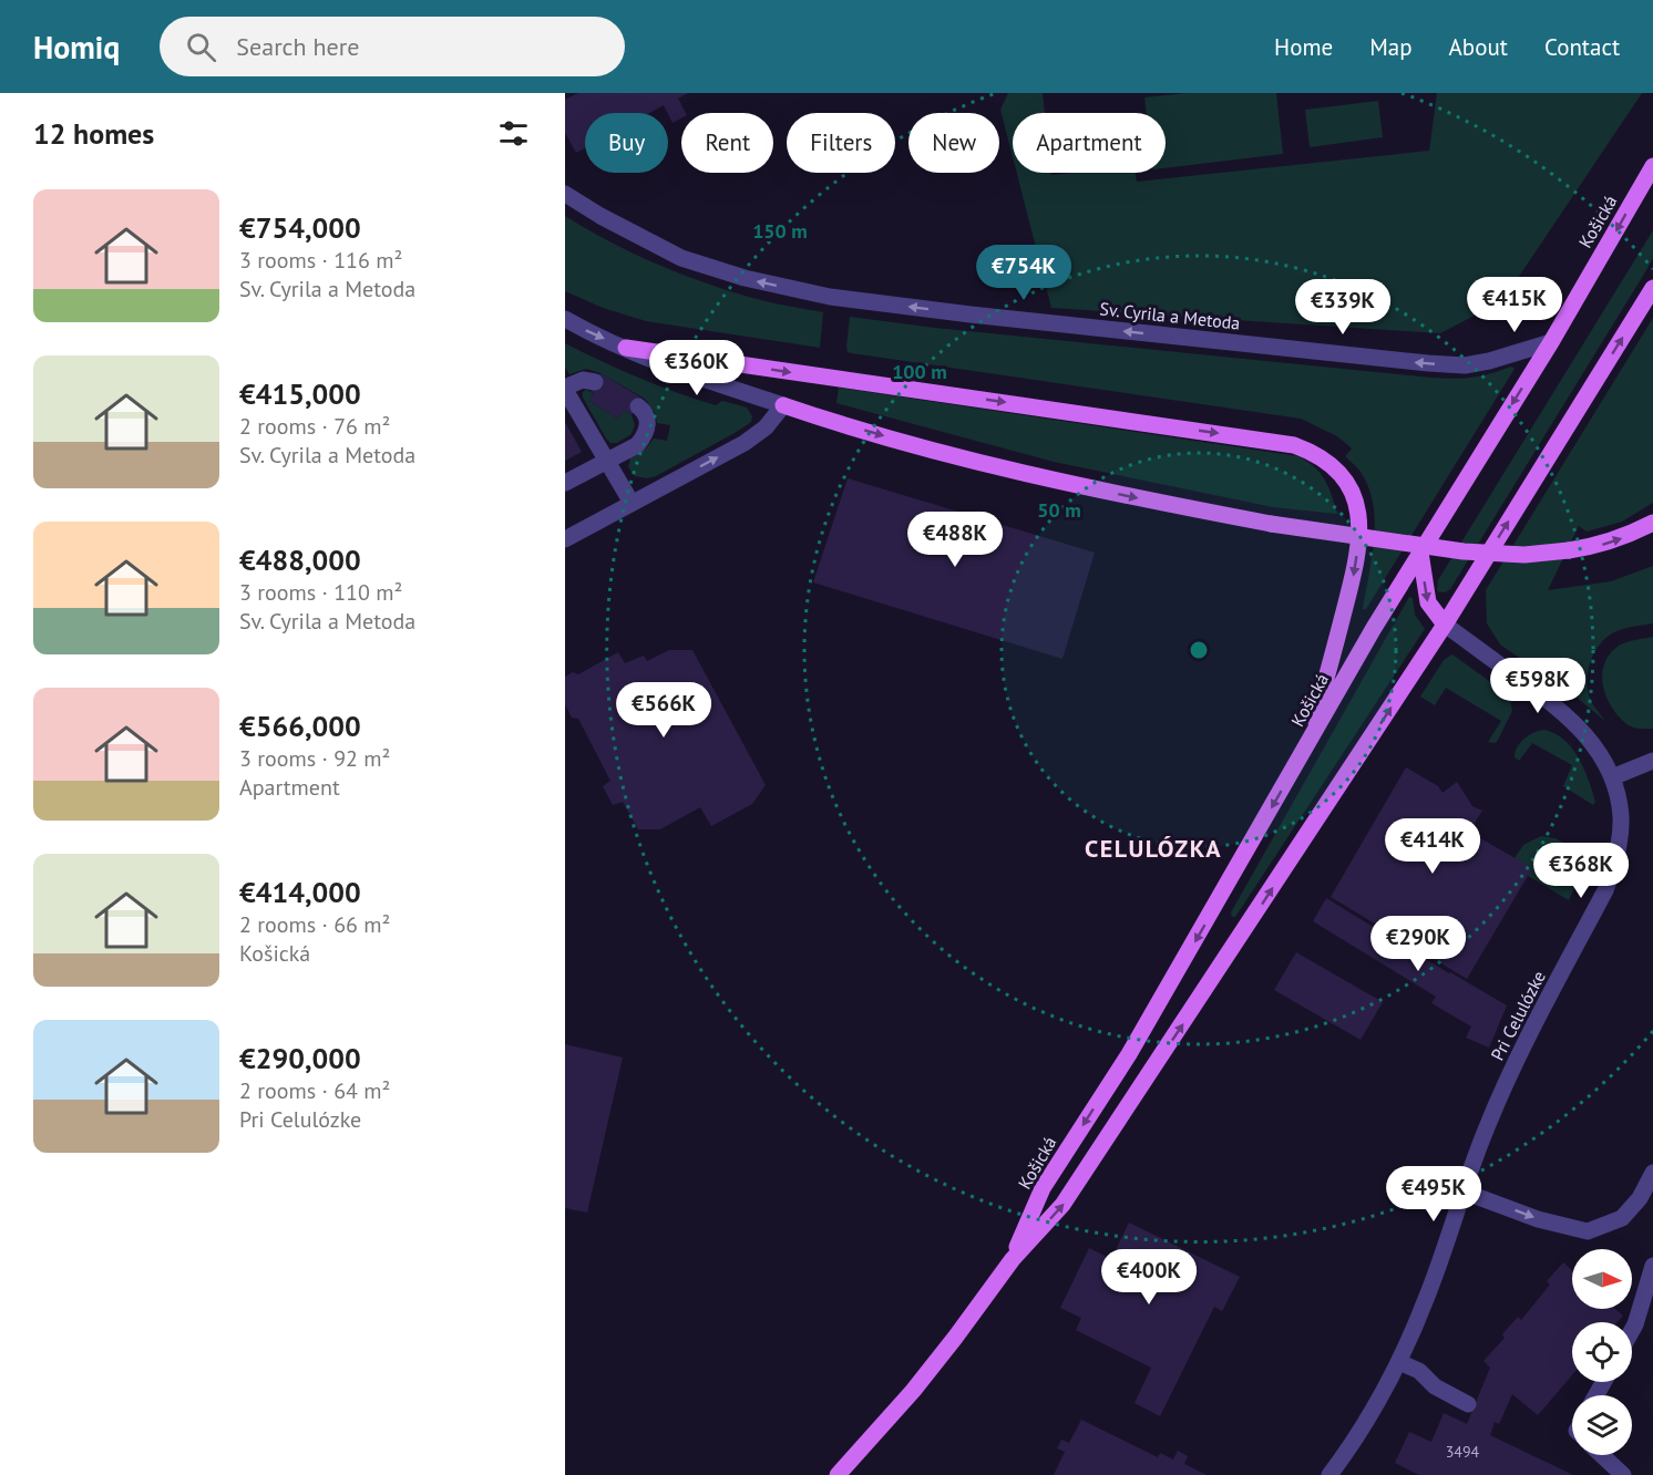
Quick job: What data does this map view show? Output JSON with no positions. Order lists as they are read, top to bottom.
{
  "streets": {
    "main road": ["Košická"],
    "street": ["Sv. Cyrila a Metoda", "Pri Celulózke"]
  },
  "crossings": [
    ["Košická", "Sv. Cyrila a Metoda"],
    ["Košická", "Pri Celulózke"]
  ],
  "one_way": ["Sv. Cyrila a Metoda"],
  "districts": ["CELULÓZKA"],
  "house_numbers": ["3494"],
  "north": "right",
  "page": {
    "header": "Homiq",
    "search": "Search here",
    "nav": [
      "Home",
      "Map",
      "About",
      "Contact"
    ],
    "heading": "12 homes",
    "chip": [
      "Buy",
      "Rent",
      "Filters",
      "New",
      "Apartment"
    ],
    "list": [
      {
        "name": "€754,000",
        "note": "3 rooms · 116 m² · Sv. Cyrila a Metoda"
      },
      {
        "name": "€415,000",
        "note": "2 rooms · 76 m² · Sv. Cyrila a Metoda"
      },
      {
        "name": "€488,000",
        "note": "3 rooms · 110 m² · Sv. Cyrila a Metoda"
      },
      {
        "name": "€566,000",
        "note": "3 rooms · 92 m² · Apartment"
      },
      {
        "name": "€414,000",
        "note": "2 rooms · 66 m² · Košická"
      },
      {
        "name": "€290,000",
        "note": "2 rooms · 64 m² · Pri Celulózke"
      }
    ],
    "price": [
      "€754K",
      "€415K",
      "€339K",
      "€360K",
      "€488K",
      "€598K",
      "€566K",
      "€414K",
      "€368K",
      "€290K",
      "€495K",
      "€400K"
    ]
  },
  "rings": ["150 m", "100 m", "50 m"]
}
